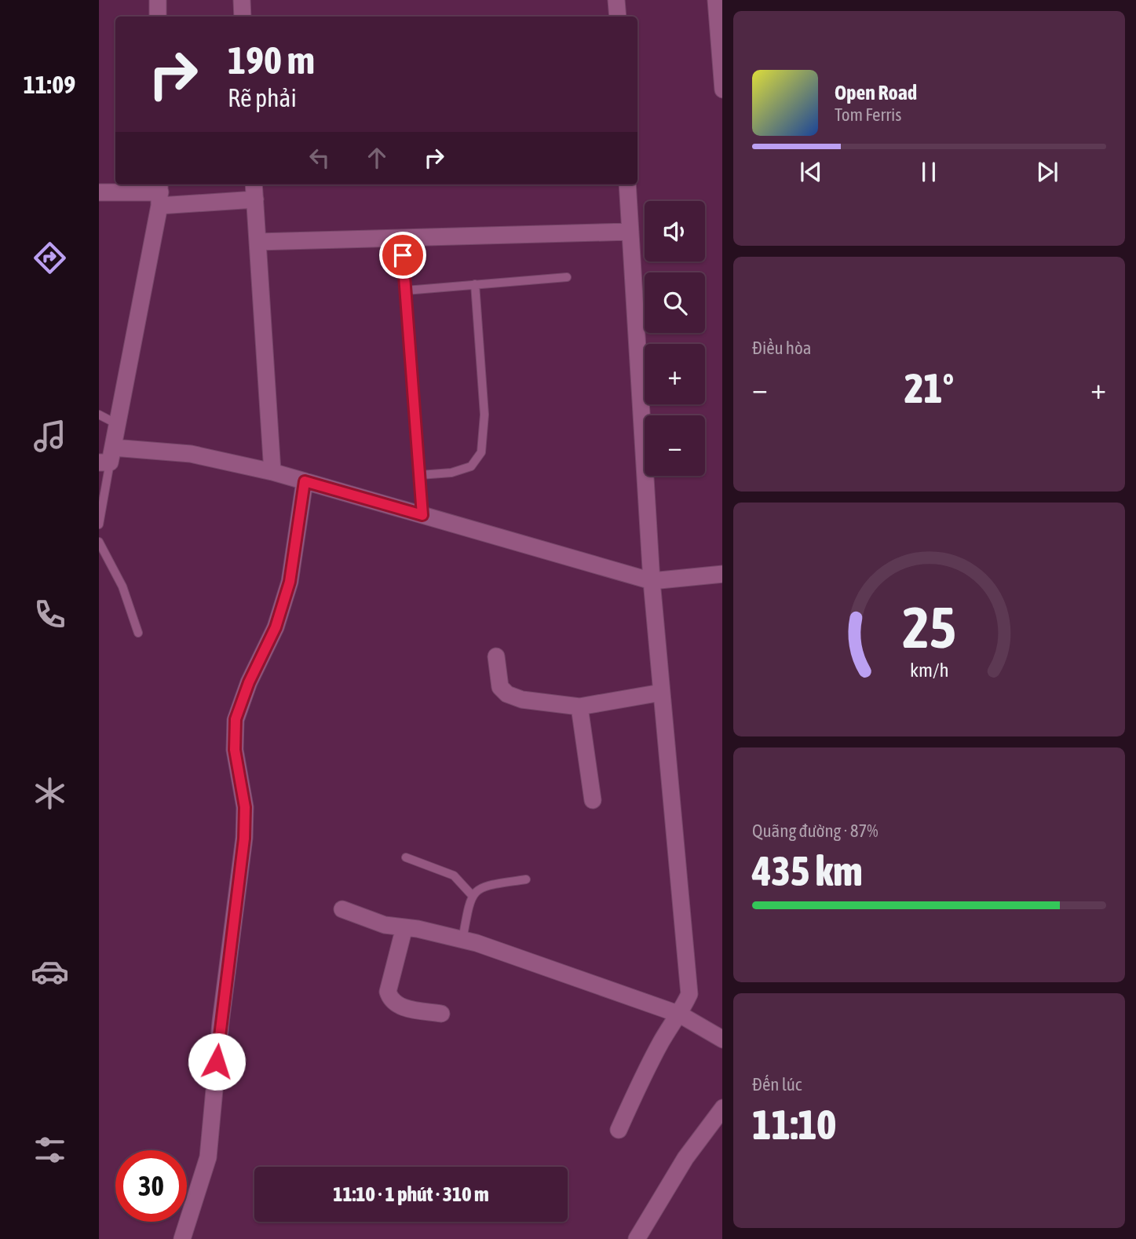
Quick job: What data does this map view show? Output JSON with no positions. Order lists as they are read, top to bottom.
{
  "page": {
    "tabs": "11:09",
    "turn": ["190 m", "Rẽ phải"],
    "song": ["Open Road", "Tom Ferris"],
    "map_buttons": ["+", "−"],
    "tile": [
      "Điều hòa",
      ["Quãng đường · 87%", "435 km"],
      ["Đến lúc", "11:10"]
    ],
    "heat": ["−", "21°", "+"],
    "limit": "30",
    "trip": "11:10 · 1 phút · 310 m",
    "gauge": ["25", "km/h"]
  }
}
